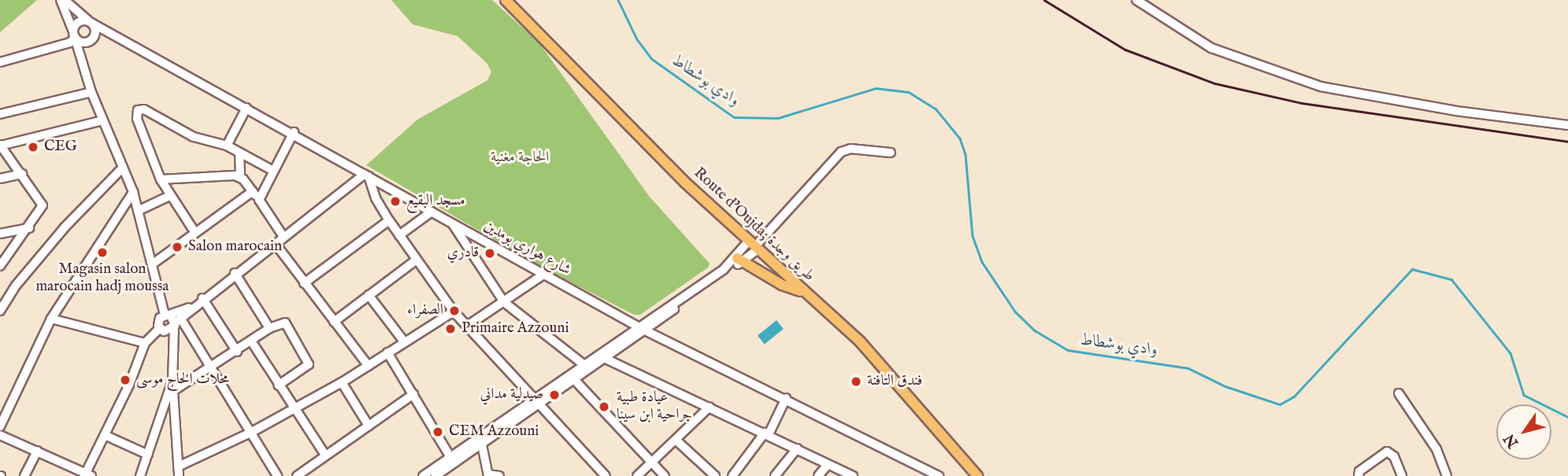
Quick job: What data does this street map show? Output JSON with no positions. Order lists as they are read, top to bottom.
{
  "streets": {
    "main road": ["Route d'Oujda; طريق وجدة"],
    "street": ["شارع هواري بومدين"]
  },
  "water": ["وادي بوشطاط"],
  "parks": ["الحاجة مغنية"],
  "places": [
    "CEG",
    "مسجد البقيع",
    "Salon marocain",
    "Magasin salon marocain hadj moussa",
    "قادري",
    "الصفراء",
    "Primaire Azzouni",
    "محلات الحاج موسى",
    "فندق التافنة",
    "صيدلية مداني",
    "عيادة طبية جراحية ابن سينا",
    "CEM Azzouni"
  ],
  "north": "bottom left"
}
